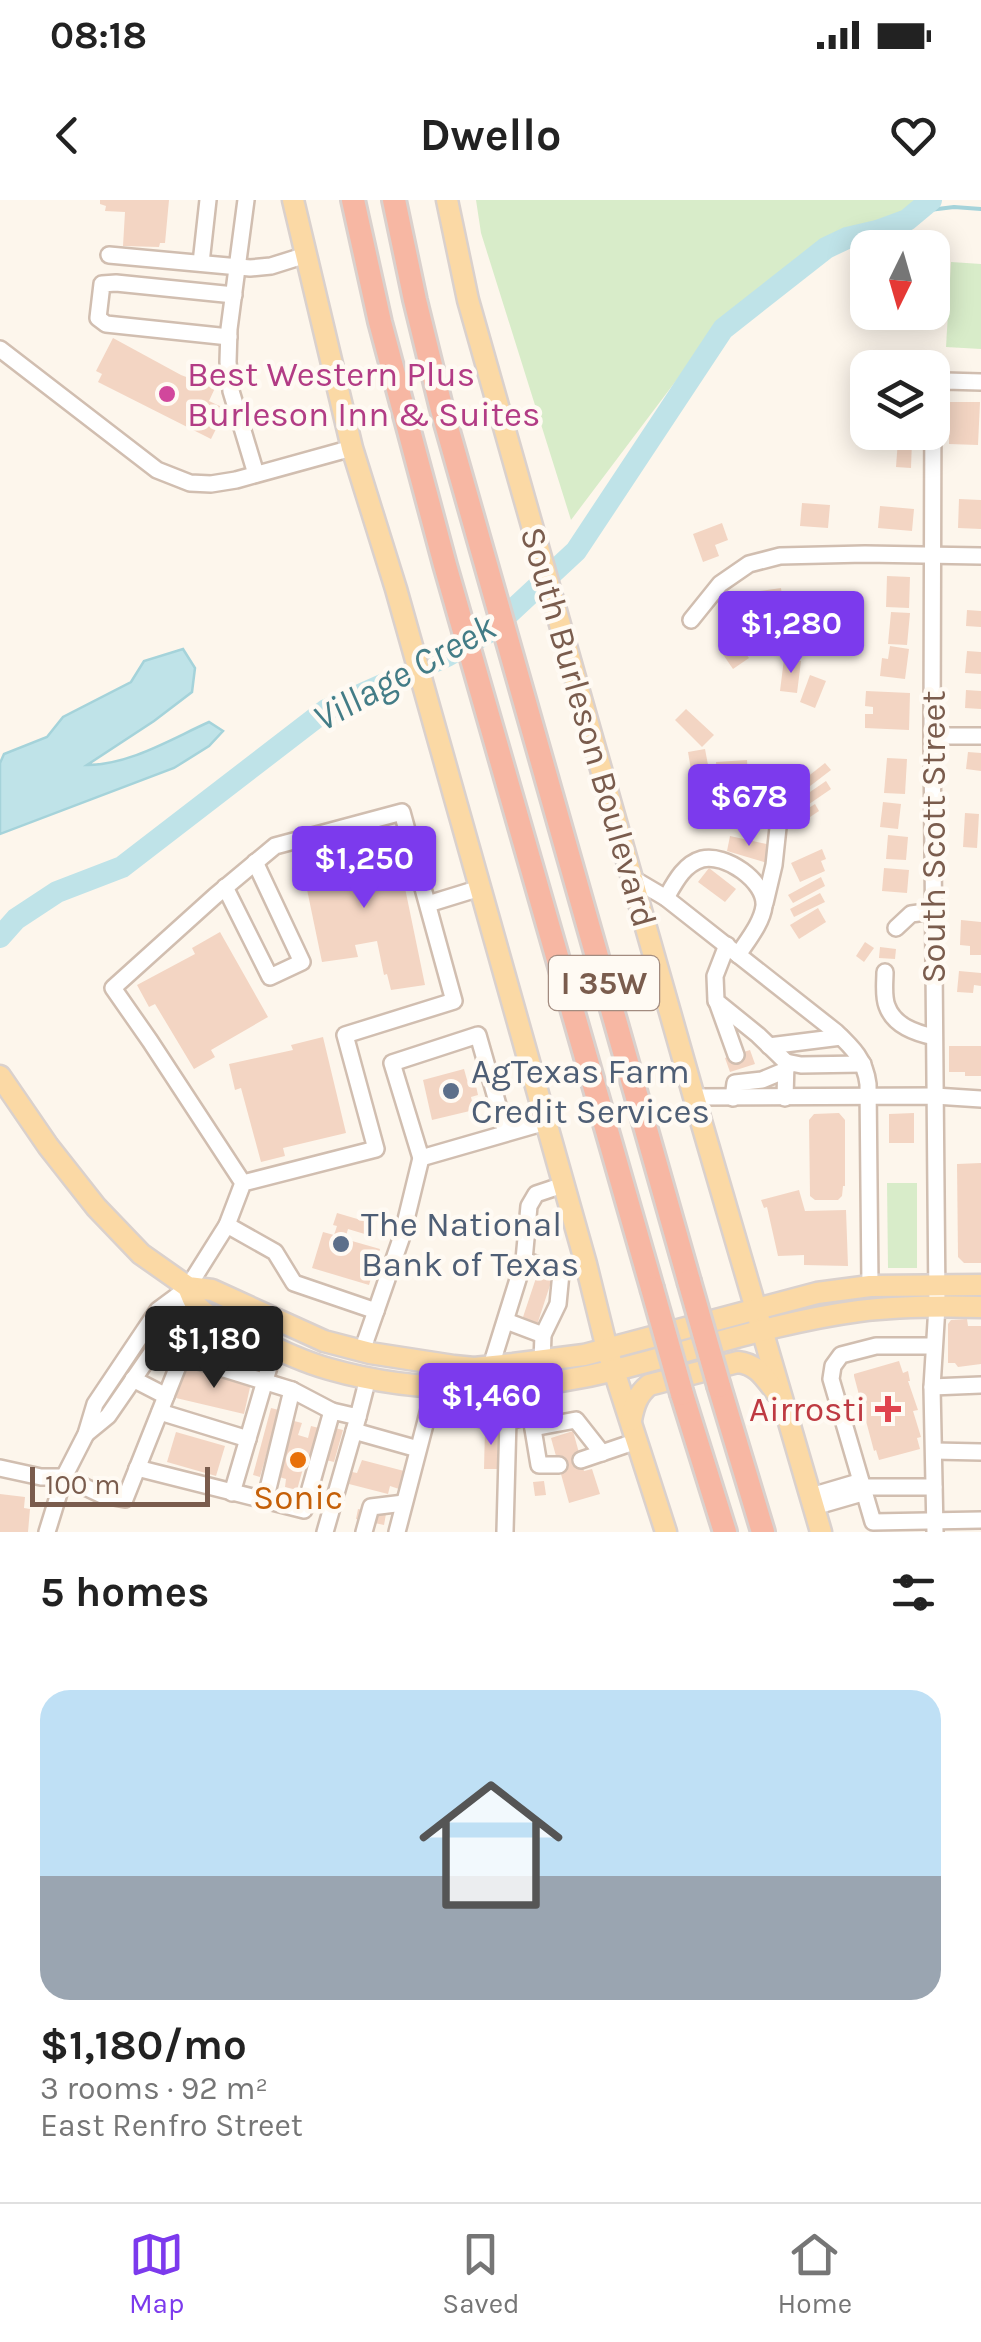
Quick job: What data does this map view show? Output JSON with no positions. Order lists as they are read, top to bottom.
{
  "streets": {
    "highway": ["I 35W"],
    "main road": ["South Burleson Boulevard"],
    "street": ["South Scott Street"]
  },
  "water": ["Village Creek"],
  "places": {
    "other": [
      "Best Western Plus Burleson Inn & Suites",
      "AgTexas Farm Credit Services",
      "The National Bank of Texas",
      "Sonic"
    ],
    "health": ["Airrosti"]
  },
  "scale_bar": "100 m",
  "north": "bottom",
  "page": {
    "status": "08:18",
    "header": "Dwello",
    "price": [
      "$1,280",
      "$678",
      "$1,250",
      "$1,180",
      "$1,460"
    ],
    "scale": "100 m",
    "heading": "5 homes",
    "list": [
      {
        "name": "$1,180/mo",
        "note": "3 rooms · 92 m² · East Renfro Street"
      }
    ],
    "tabs": ["Map", "Saved", "Home"]
  }
}
